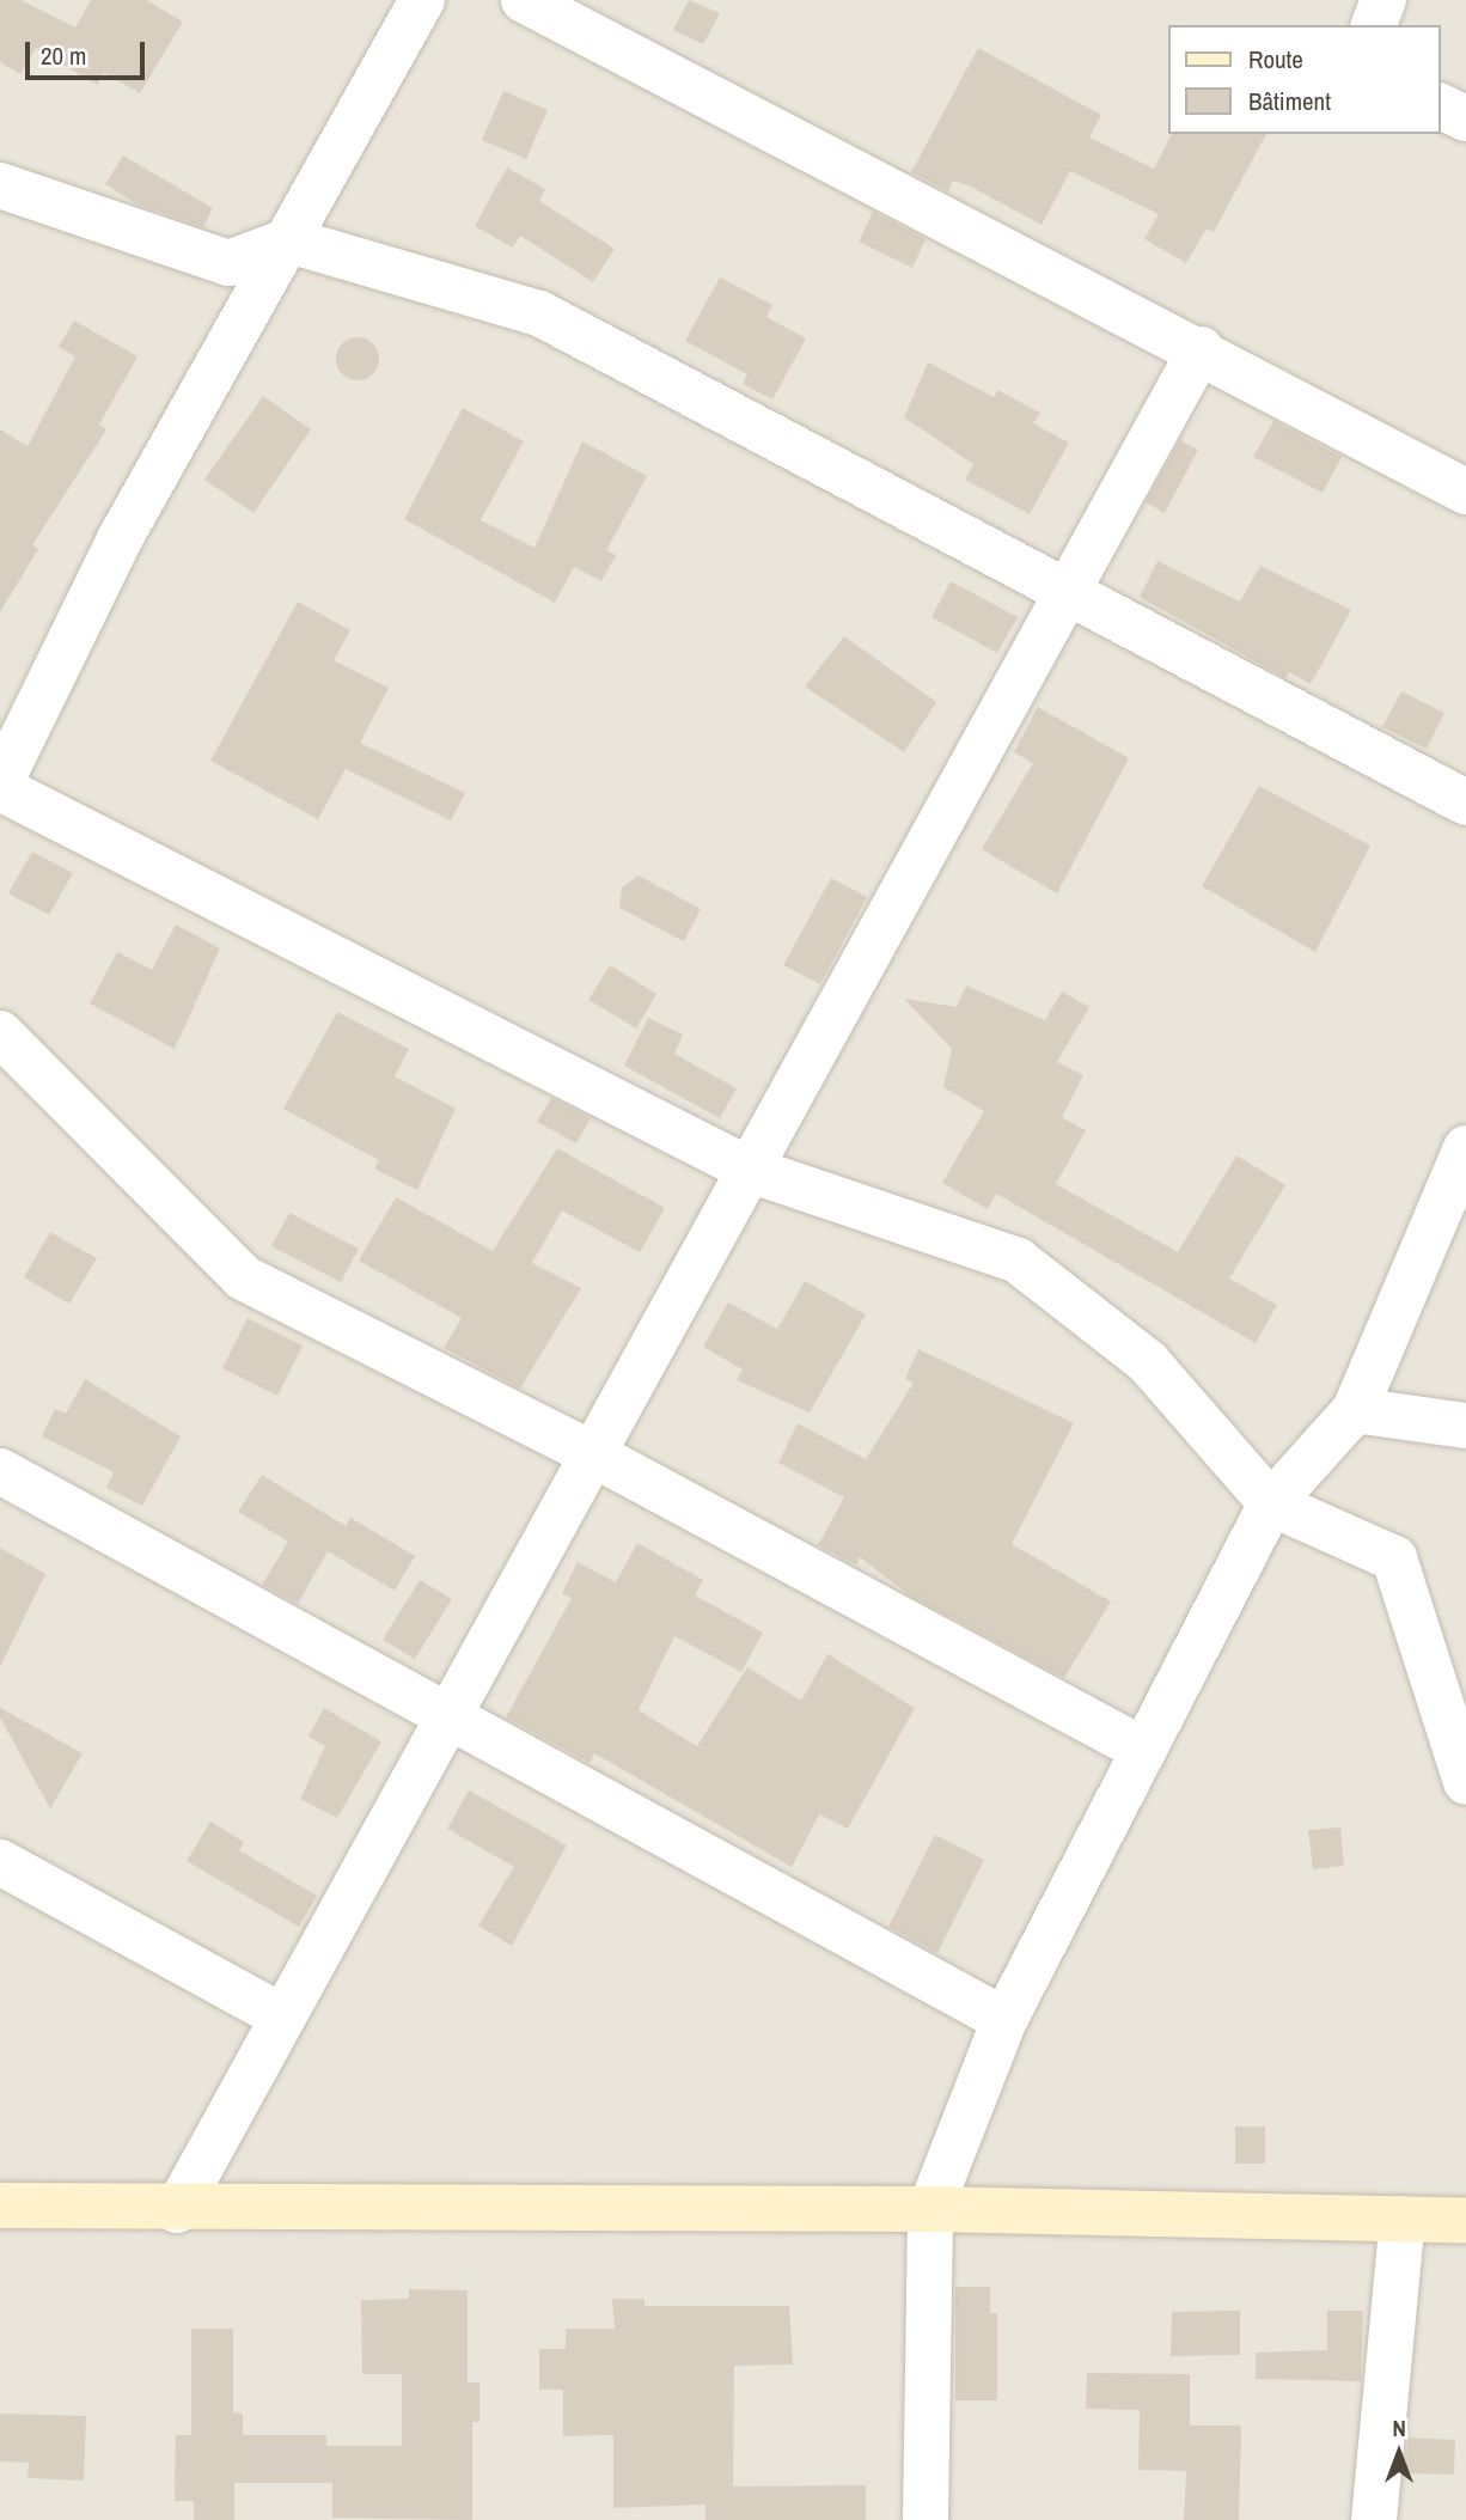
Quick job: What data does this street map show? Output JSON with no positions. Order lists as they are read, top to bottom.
{
  "legend": ["Route", "Bâtiment"],
  "scale_bar": "20 m",
  "north": "top"
}
